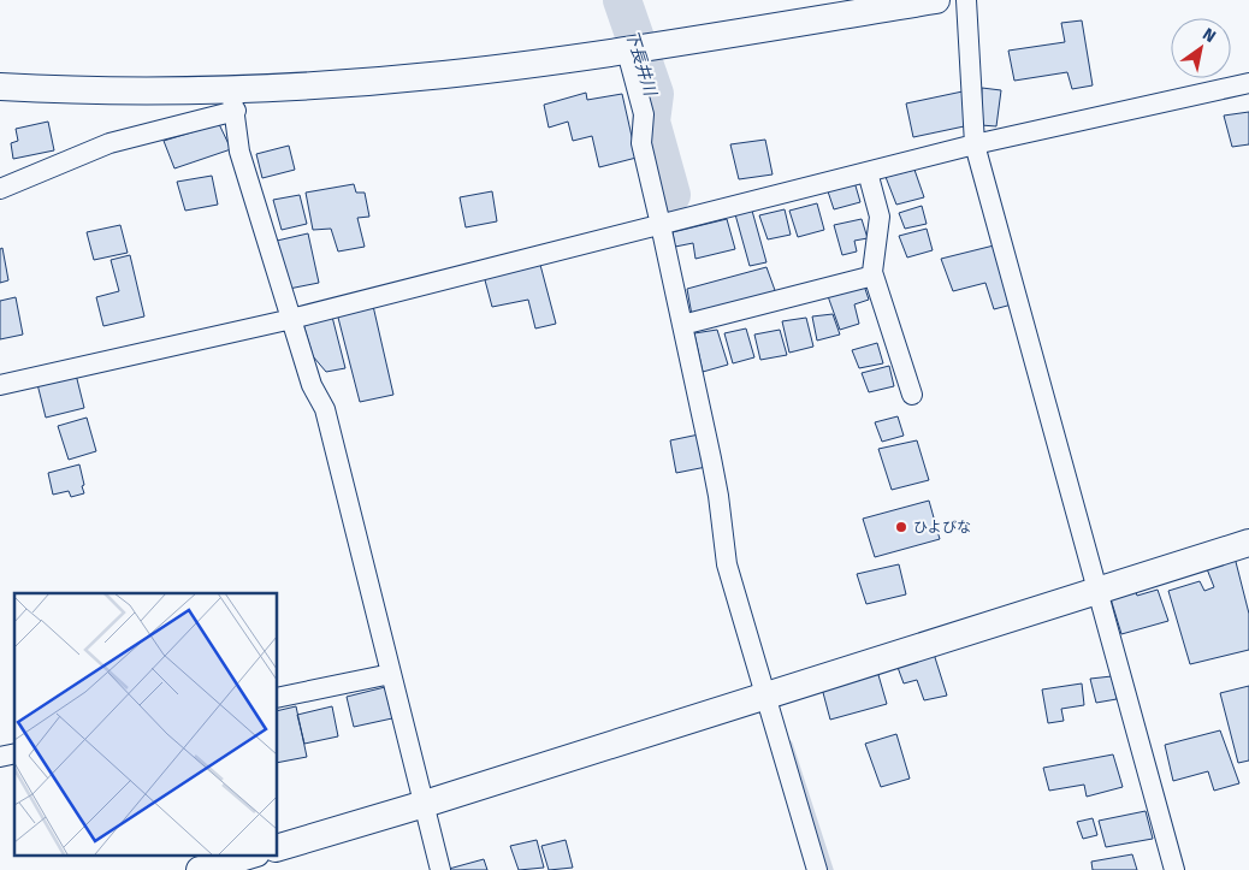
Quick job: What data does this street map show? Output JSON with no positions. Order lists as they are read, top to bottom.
{
  "water": ["下長井川"],
  "places": ["ひよびな"],
  "north": "top right"
}
